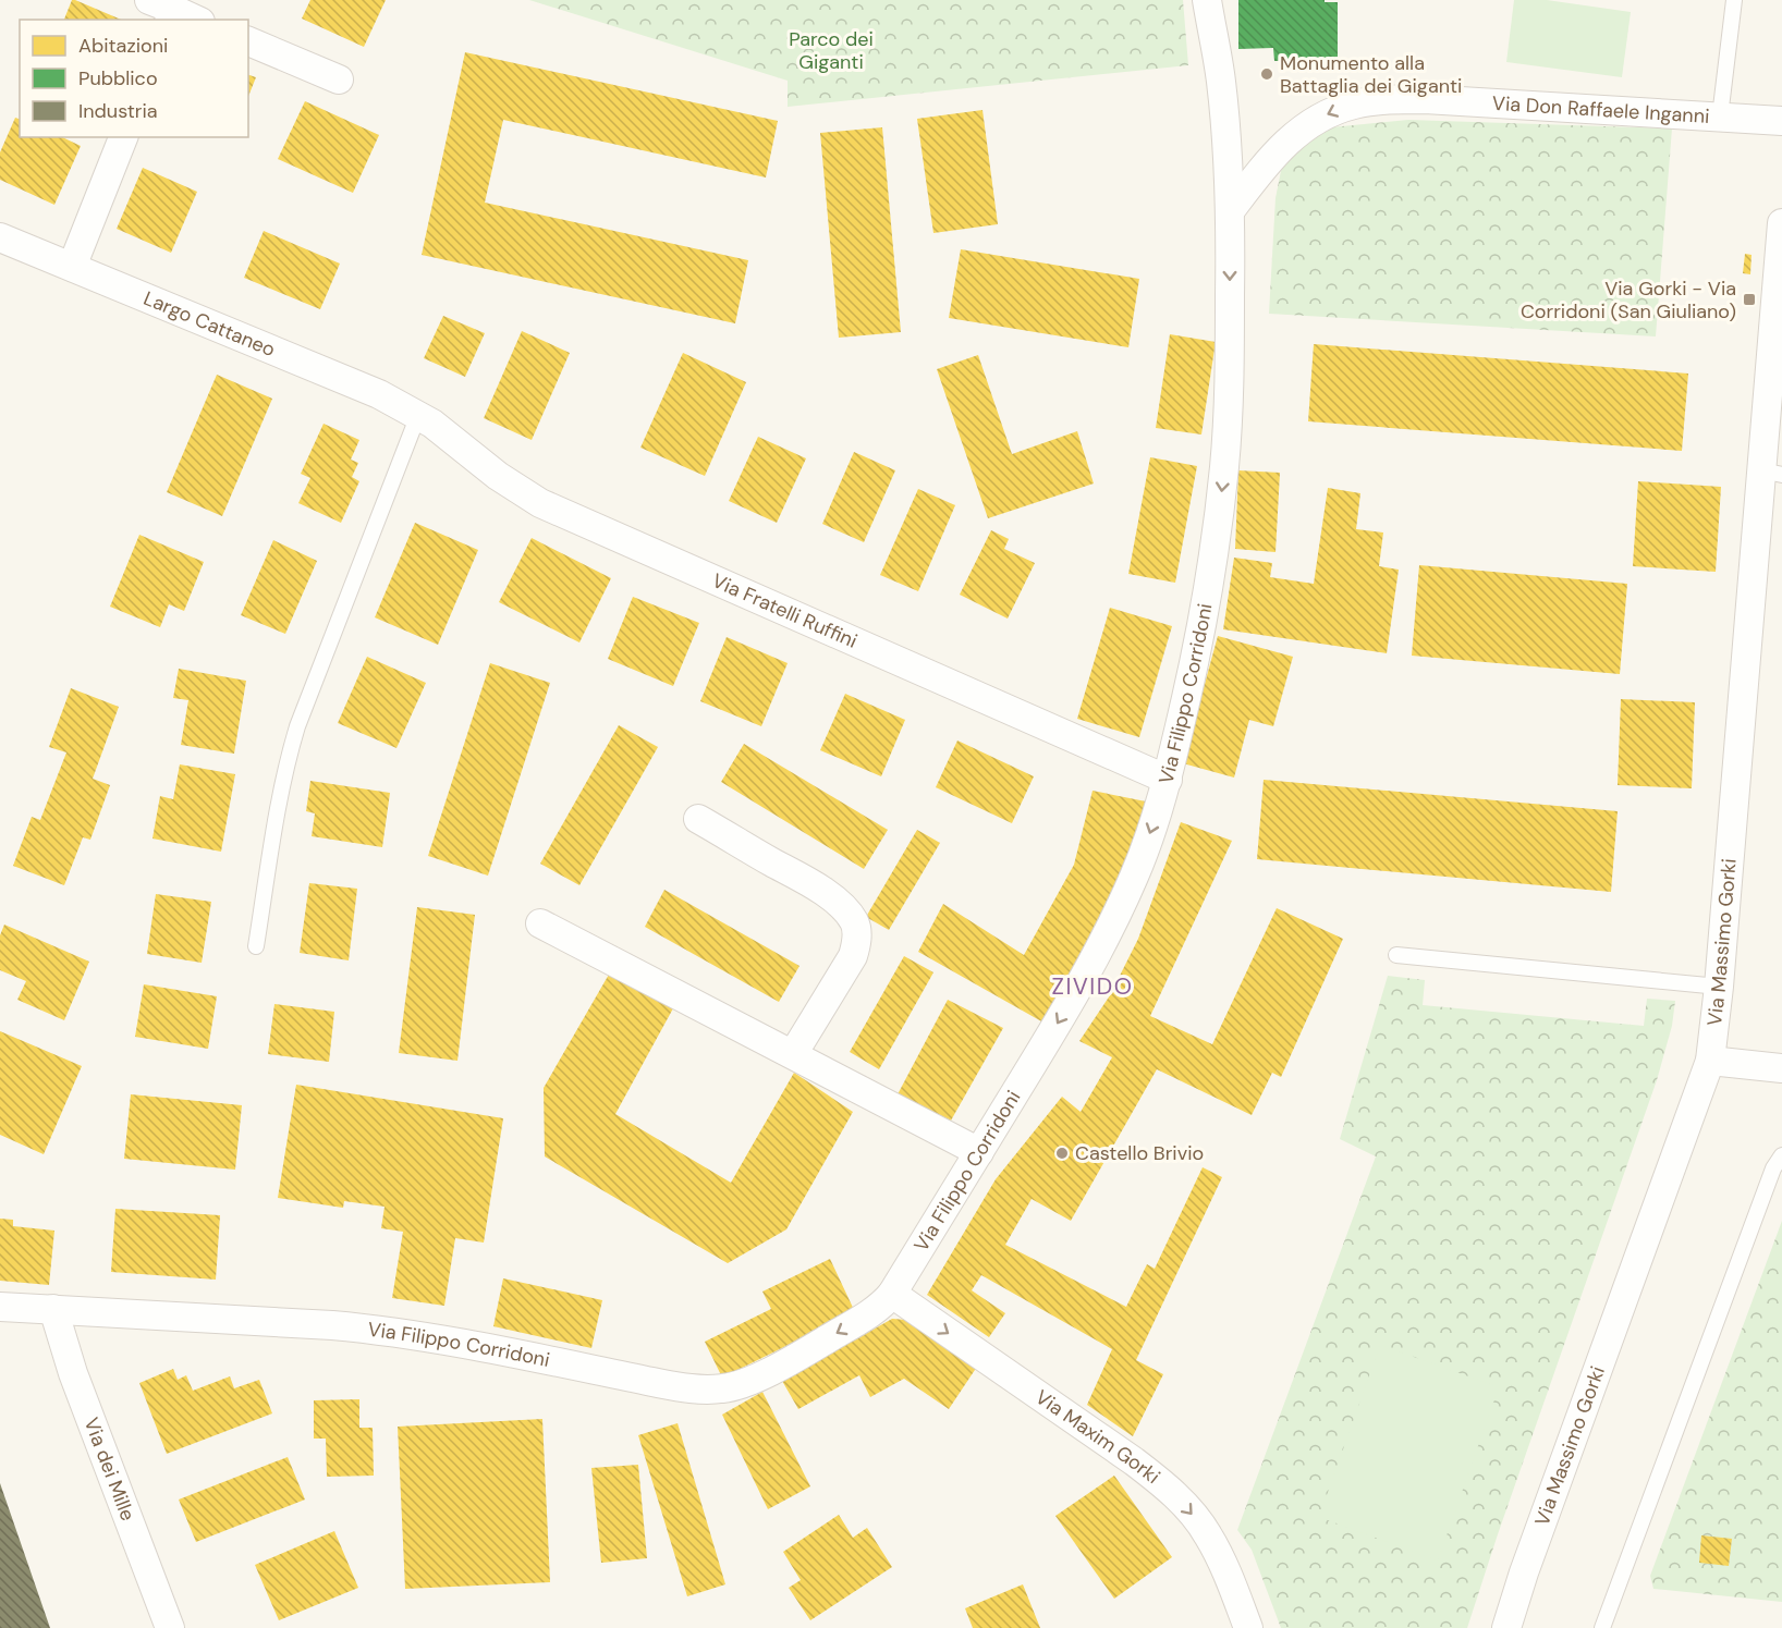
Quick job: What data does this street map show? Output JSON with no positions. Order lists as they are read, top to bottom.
{
  "streets": {
    "street": [
      "Via Don Raffaele Inganni",
      "Largo Cattaneo",
      "Via Fratelli Ruffini",
      "Via Filippo Corridoni",
      "Via Massimo Gorki",
      "Via Maxim Gorki",
      "Via dei Mille"
    ]
  },
  "crossings": [
    ["Via Don Raffaele Inganni", "Via Filippo Corridoni"],
    ["Largo Cattaneo", "Via Fratelli Ruffini"],
    ["Via Fratelli Ruffini", "Via Filippo Corridoni"],
    ["Via Filippo Corridoni", "Via Maxim Gorki"],
    ["Via Filippo Corridoni", "Via dei Mille"]
  ],
  "one_way": ["Via Don Raffaele Inganni", "Via Maxim Gorki"],
  "districts": ["ZIVIDO"],
  "parks": ["Parco dei Giganti"],
  "places": {
    "other": ["Monumento alla Battaglia dei Giganti", "Castello Brivio"],
    "transit": ["Via Gorki - Via Corridoni (San Giuliano)"]
  },
  "legend": ["Abitazioni", "Pubblico", "Industria"]
}
